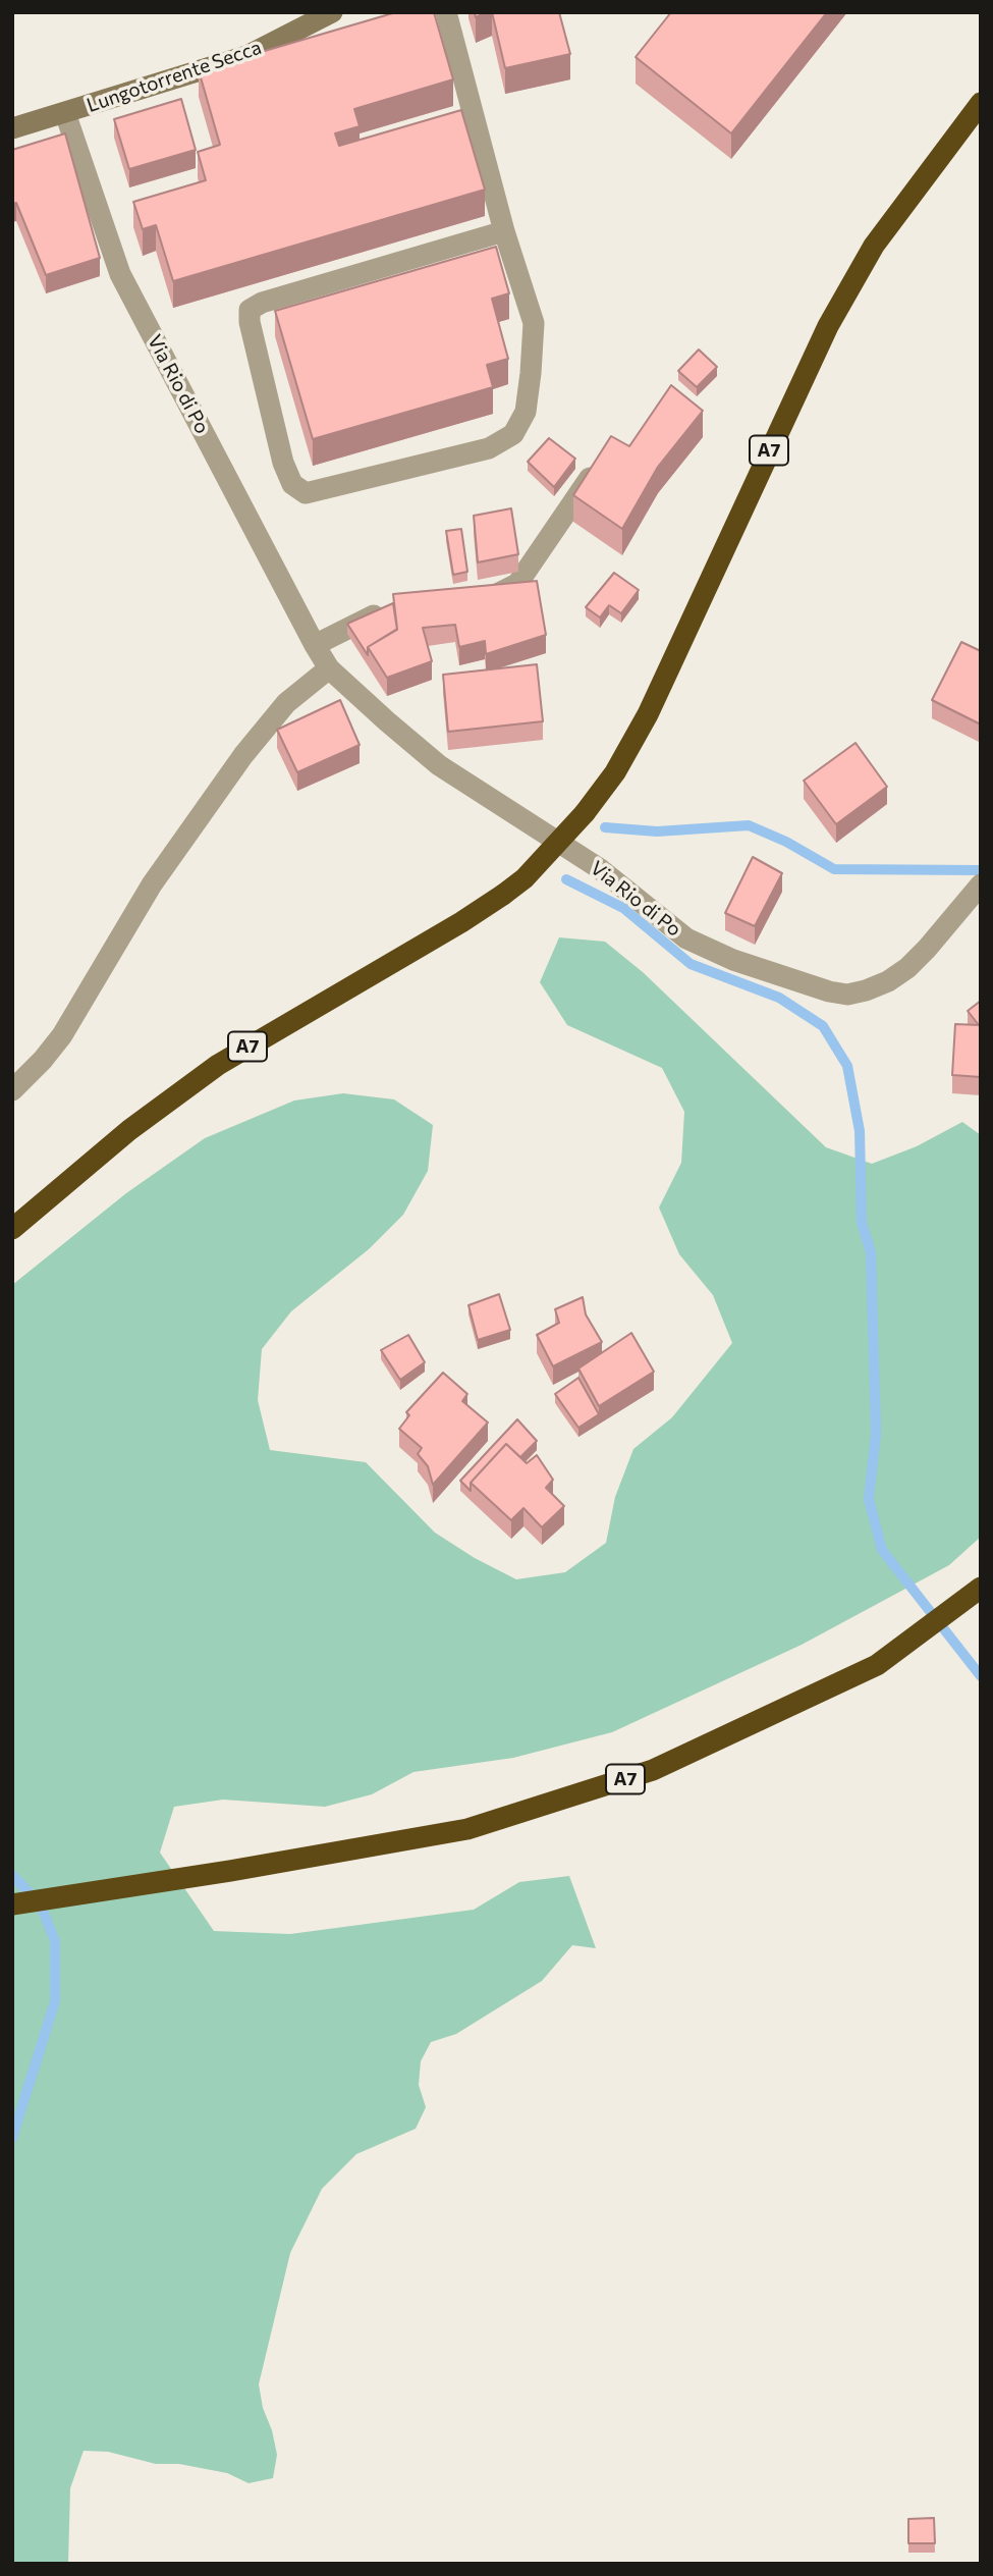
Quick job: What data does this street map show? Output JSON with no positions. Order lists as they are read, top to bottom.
{
  "streets": {
    "highway": ["A7"],
    "main road": ["Lungotorrente Secca"],
    "street": ["Via Rio di Po"]
  },
  "crossings": [
    ["Lungotorrente Secca", "Via Rio di Po"]
  ]
}
